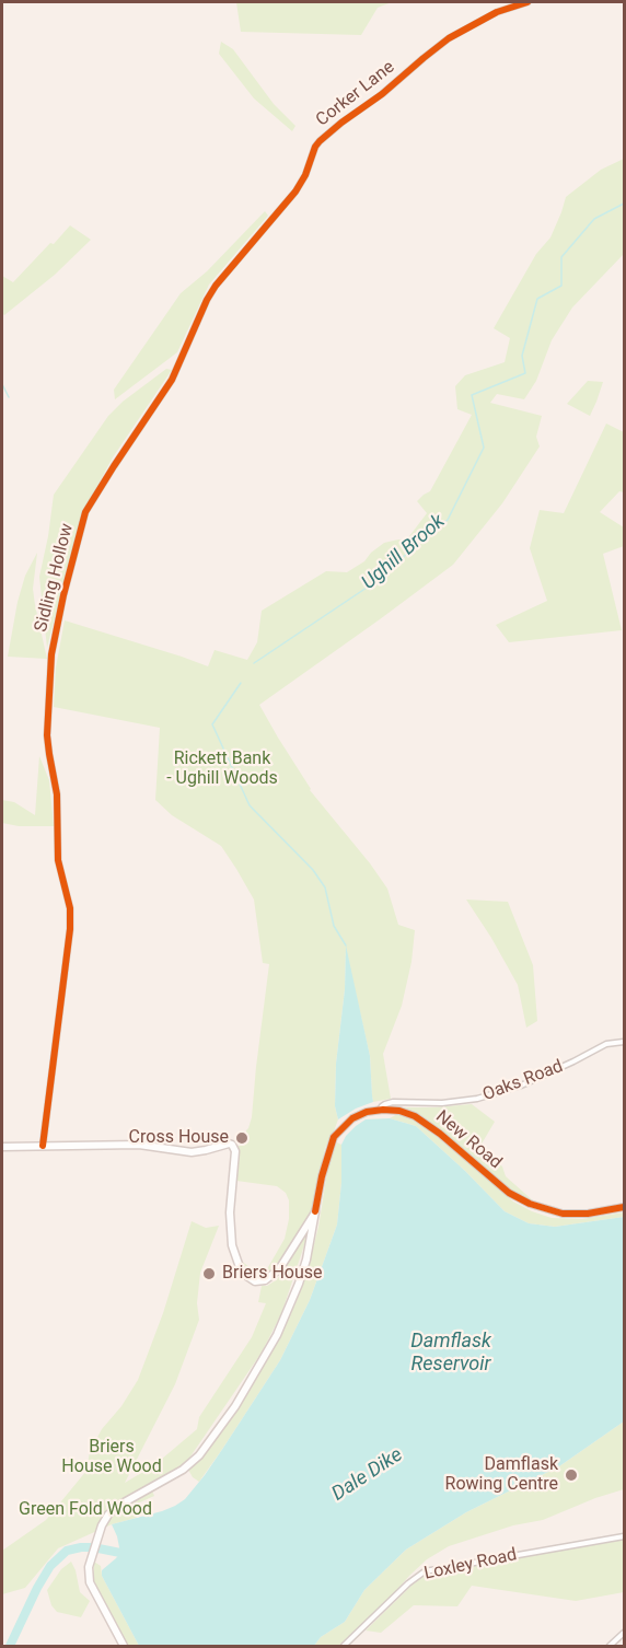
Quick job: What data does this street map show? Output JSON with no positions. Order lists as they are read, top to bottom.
{
  "streets": {
    "street": [
      "Corker Lane",
      "Sidling Hollow",
      "Oaks Road",
      "New Road",
      "Loxley Road"
    ]
  },
  "crossings": [
    ["Corker Lane", "Sidling Hollow"],
    ["Oaks Road", "New Road"]
  ],
  "water": ["Ughill Brook", "Damflask Reservoir", "Dale Dike"],
  "parks": ["Rickett Bank - Ughill Woods", "Briers House Wood", "Green Fold Wood"],
  "places": ["Cross House", "Briers House", "Damflask Rowing Centre"]
}
